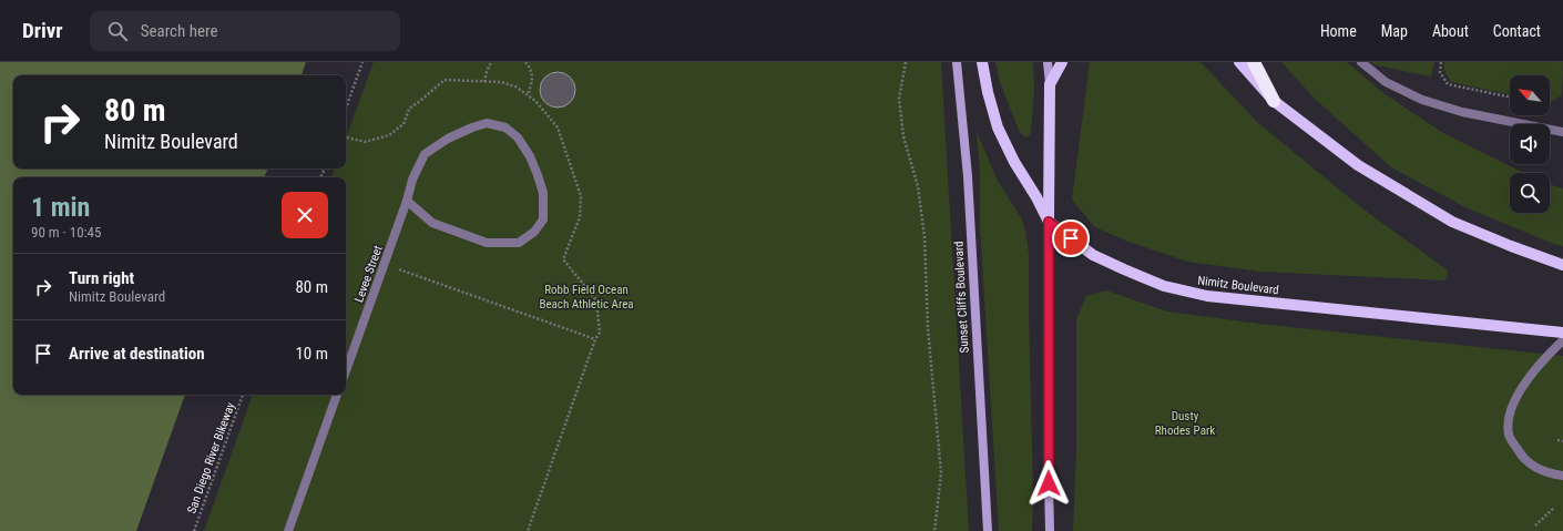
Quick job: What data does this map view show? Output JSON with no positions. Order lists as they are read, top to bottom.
{
  "streets": {
    "main road": ["Nimitz Boulevard", "Sunset Cliffs Boulevard"],
    "street": ["Levee Street"],
    "path": ["San Diego River Bikeway"]
  },
  "parks": ["Robb Field Ocean Beach Athletic Area", "Dusty Rhodes Park"],
  "north": "top left",
  "page": {
    "header": "Drivr",
    "search": "Search here",
    "nav": [
      "Home",
      "Map",
      "About",
      "Contact"
    ],
    "turn": ["80 m", "Nimitz Boulevard"],
    "heading": ["1 min", "90 m · 10:45"],
    "list": [
      {
        "name": "Turn right",
        "note": "Nimitz Boulevard",
        "value": "80 m"
      },
      {
        "name": "Arrive at destination",
        "value": "10 m"
      }
    ]
  }
}
